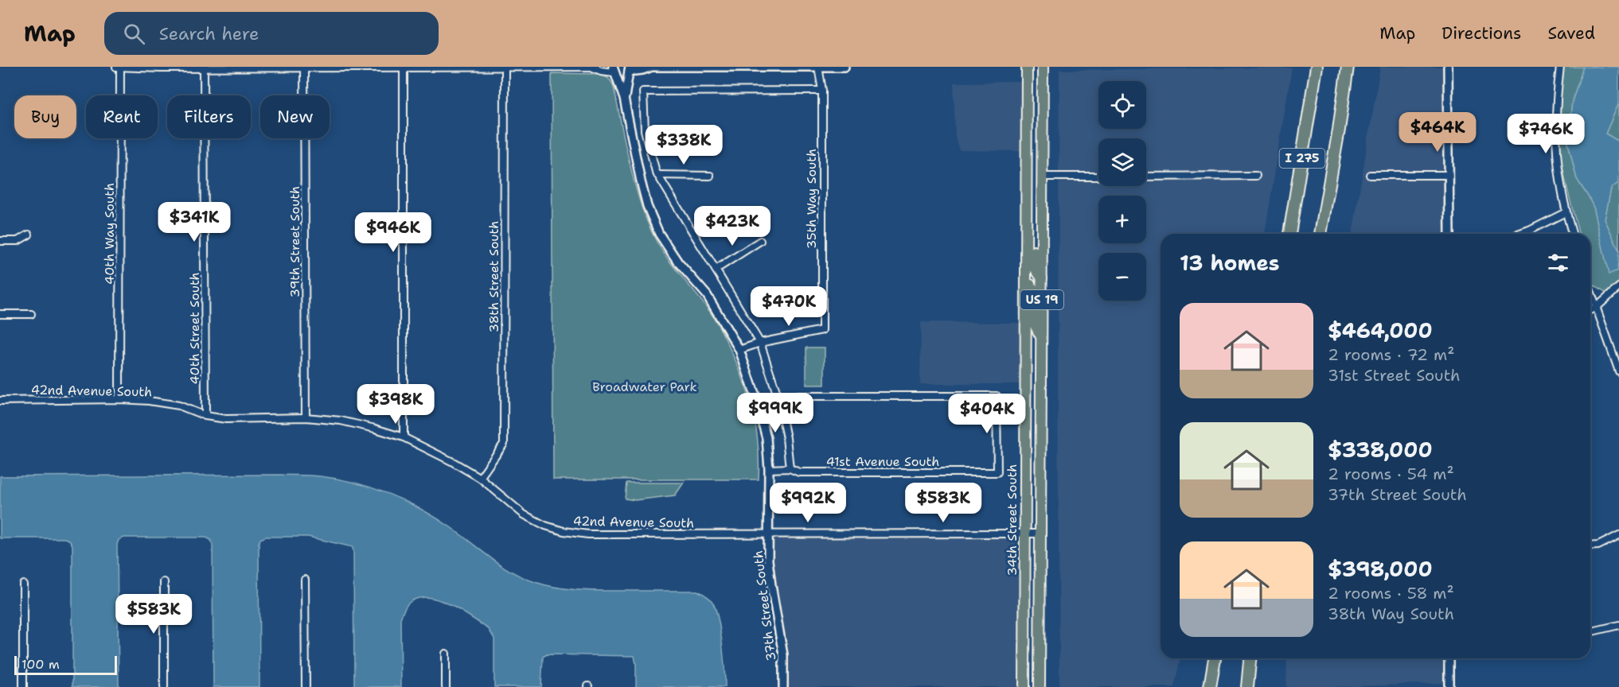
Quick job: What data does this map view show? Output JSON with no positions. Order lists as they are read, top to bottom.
{
  "streets": {
    "highway": ["I 275", "US 19", "34th Street South"],
    "street": [
      "35th Way South",
      "40th Way South",
      "39th Street South",
      "38th Street South",
      "40th Street South",
      "42nd Avenue South",
      "41st Avenue South",
      "37th Street South"
    ]
  },
  "crossings": [
    ["40th Way South", "42nd Avenue South"],
    ["39th Street South", "42nd Avenue South"],
    ["38th Street South", "42nd Avenue South"],
    ["US 19", "42nd Avenue South"],
    ["40th Street South", "42nd Avenue South"],
    ["42nd Avenue South", "34th Street South"],
    ["42nd Avenue South", "37th Street South"],
    ["41st Avenue South", "37th Street South"]
  ],
  "parks": ["Broadwater Park"],
  "scale_bar": "100 m",
  "page": {
    "header": "Map",
    "search": "Search here",
    "nav": ["Map", "Directions", "Saved"],
    "map_buttons": ["+", "−"],
    "chip": [
      "Buy",
      "Rent",
      "Filters",
      "New"
    ],
    "price": [
      "$464K",
      "$746K",
      "$338K",
      "$341K",
      "$423K",
      "$946K",
      "$470K",
      "$398K",
      "$999K",
      "$404K",
      "$992K",
      "$583K",
      "$583K"
    ],
    "heading": "13 homes",
    "list": [
      {
        "name": "$464,000",
        "note": "2 rooms · 72 m² · 31st Street South"
      },
      {
        "name": "$338,000",
        "note": "2 rooms · 54 m² · 37th Street South"
      },
      {
        "name": "$398,000",
        "note": "2 rooms · 58 m² · 38th Way South"
      }
    ],
    "scale": "100 m"
  }
}
